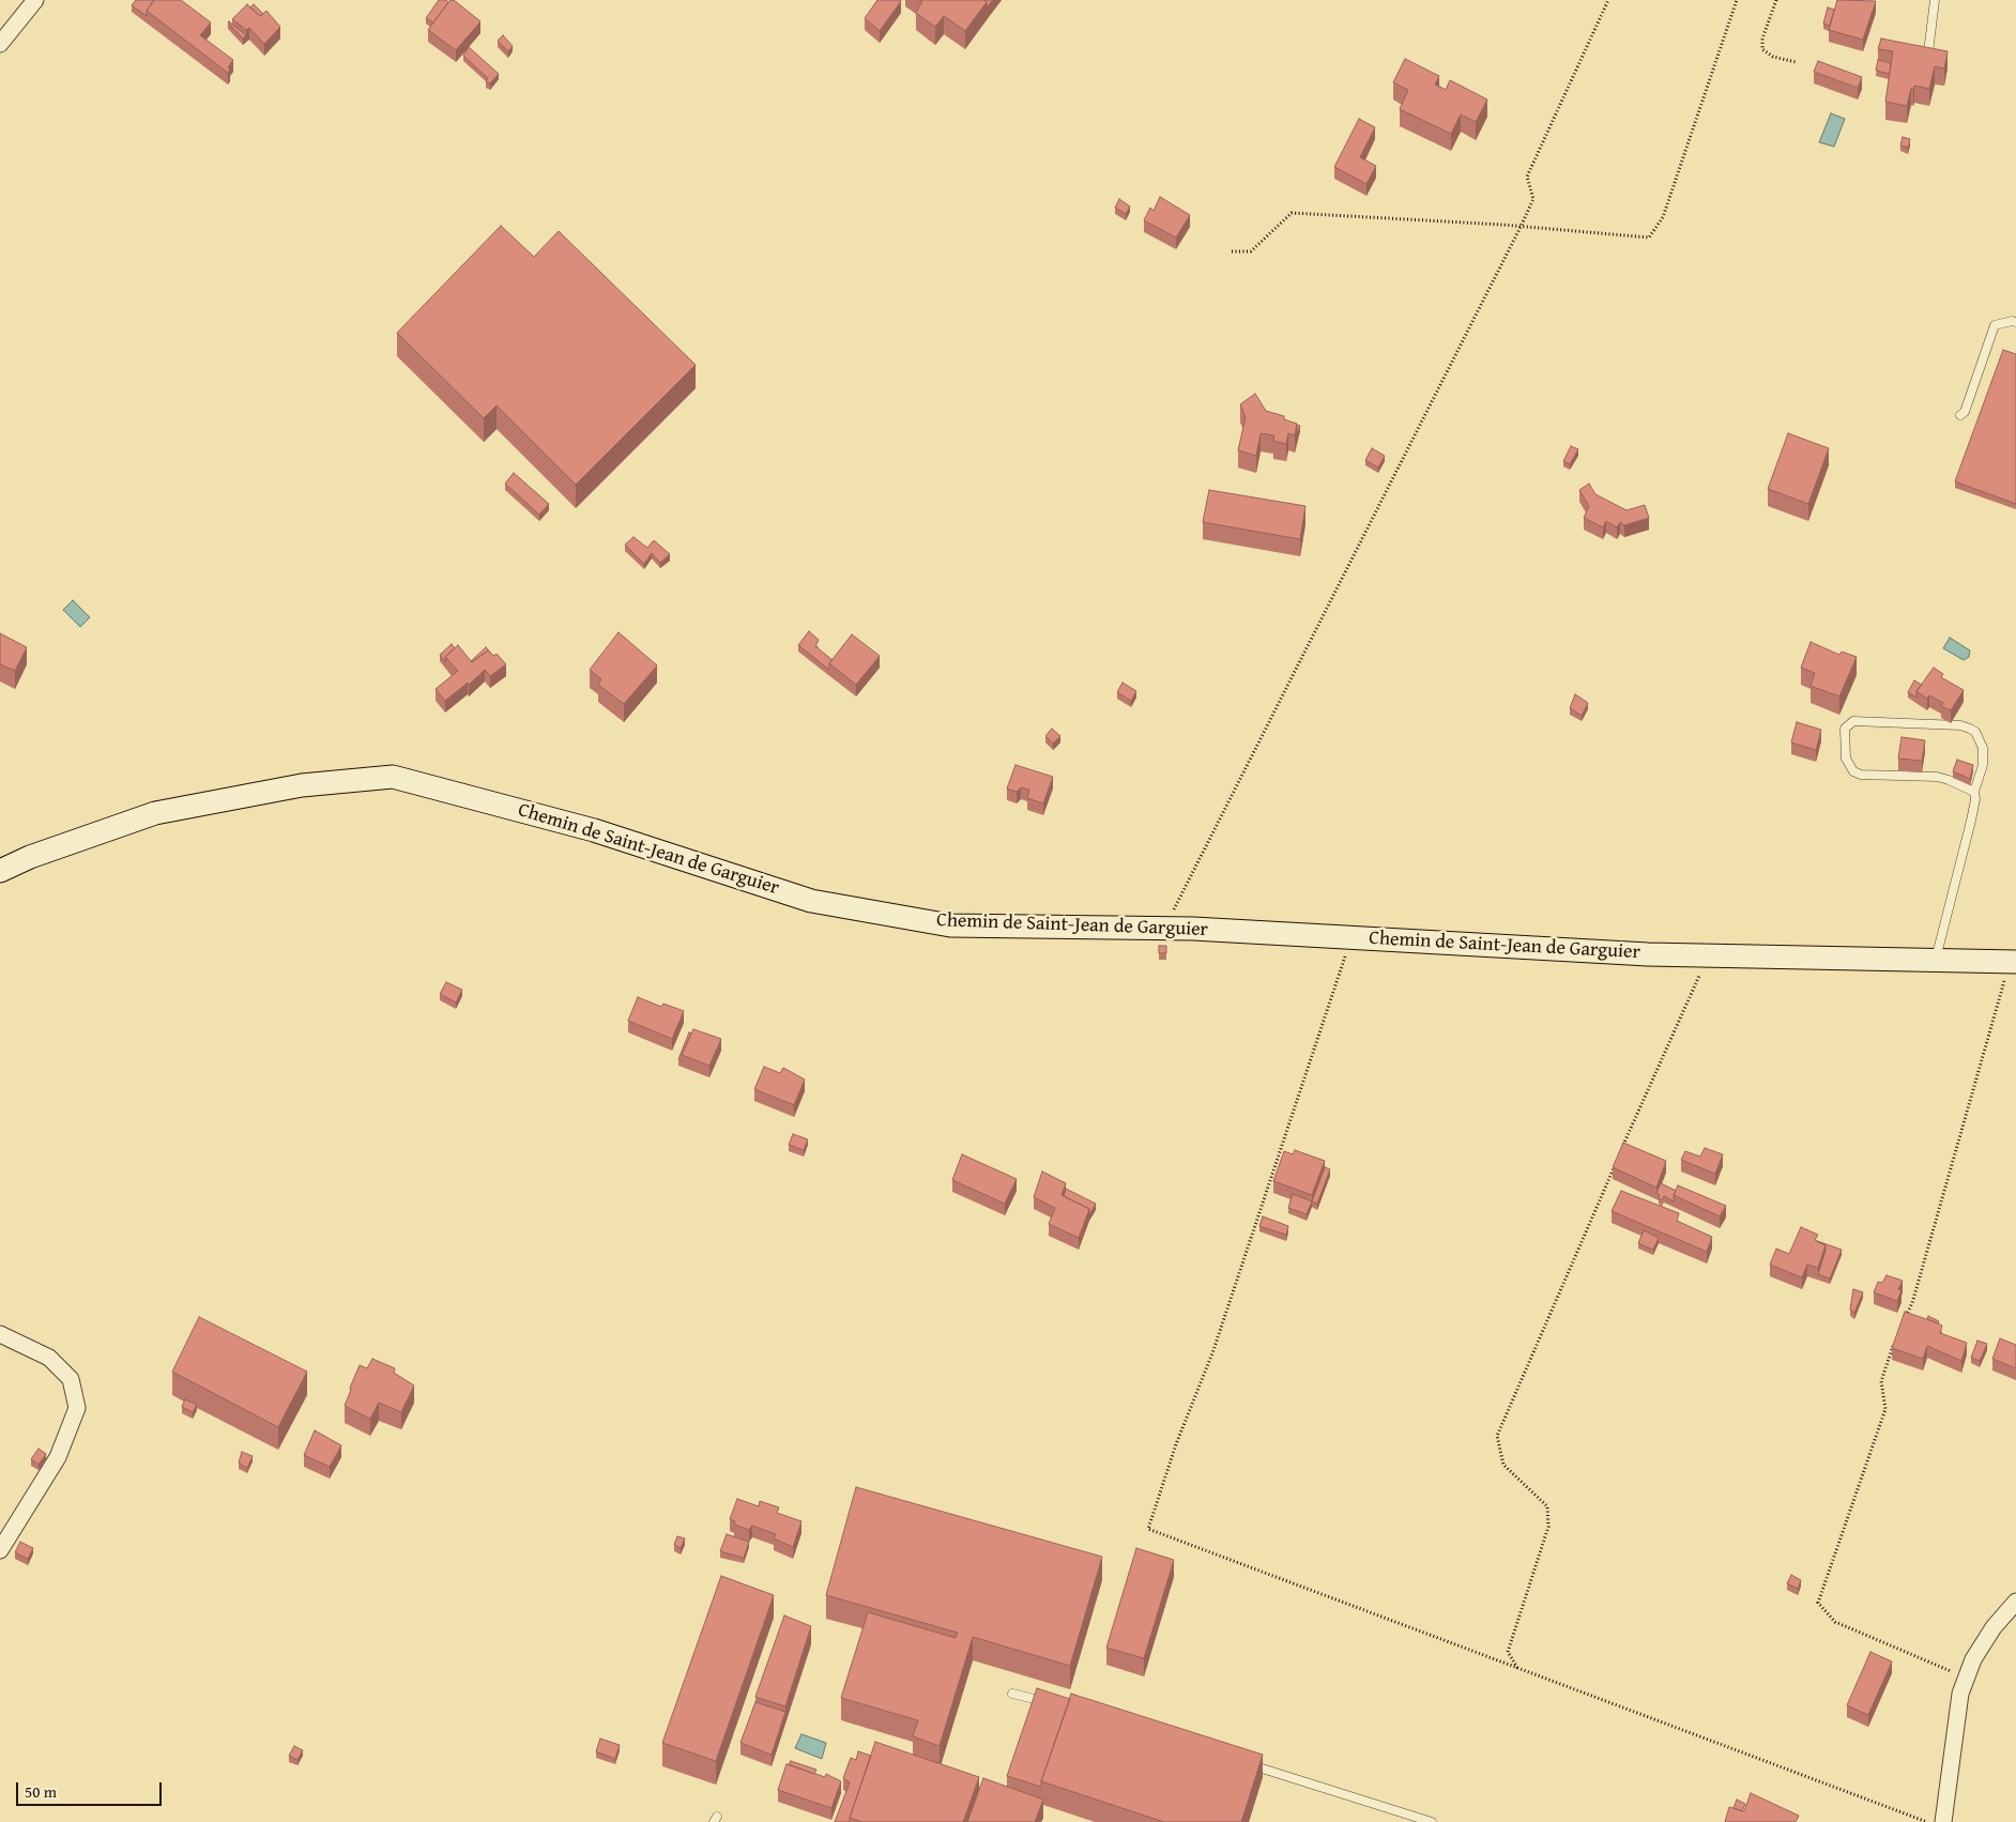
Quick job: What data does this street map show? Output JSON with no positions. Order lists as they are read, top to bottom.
{
  "streets": {
    "street": ["Chemin de Saint-Jean de Garguier"]
  },
  "scale_bar": "50 m"
}
